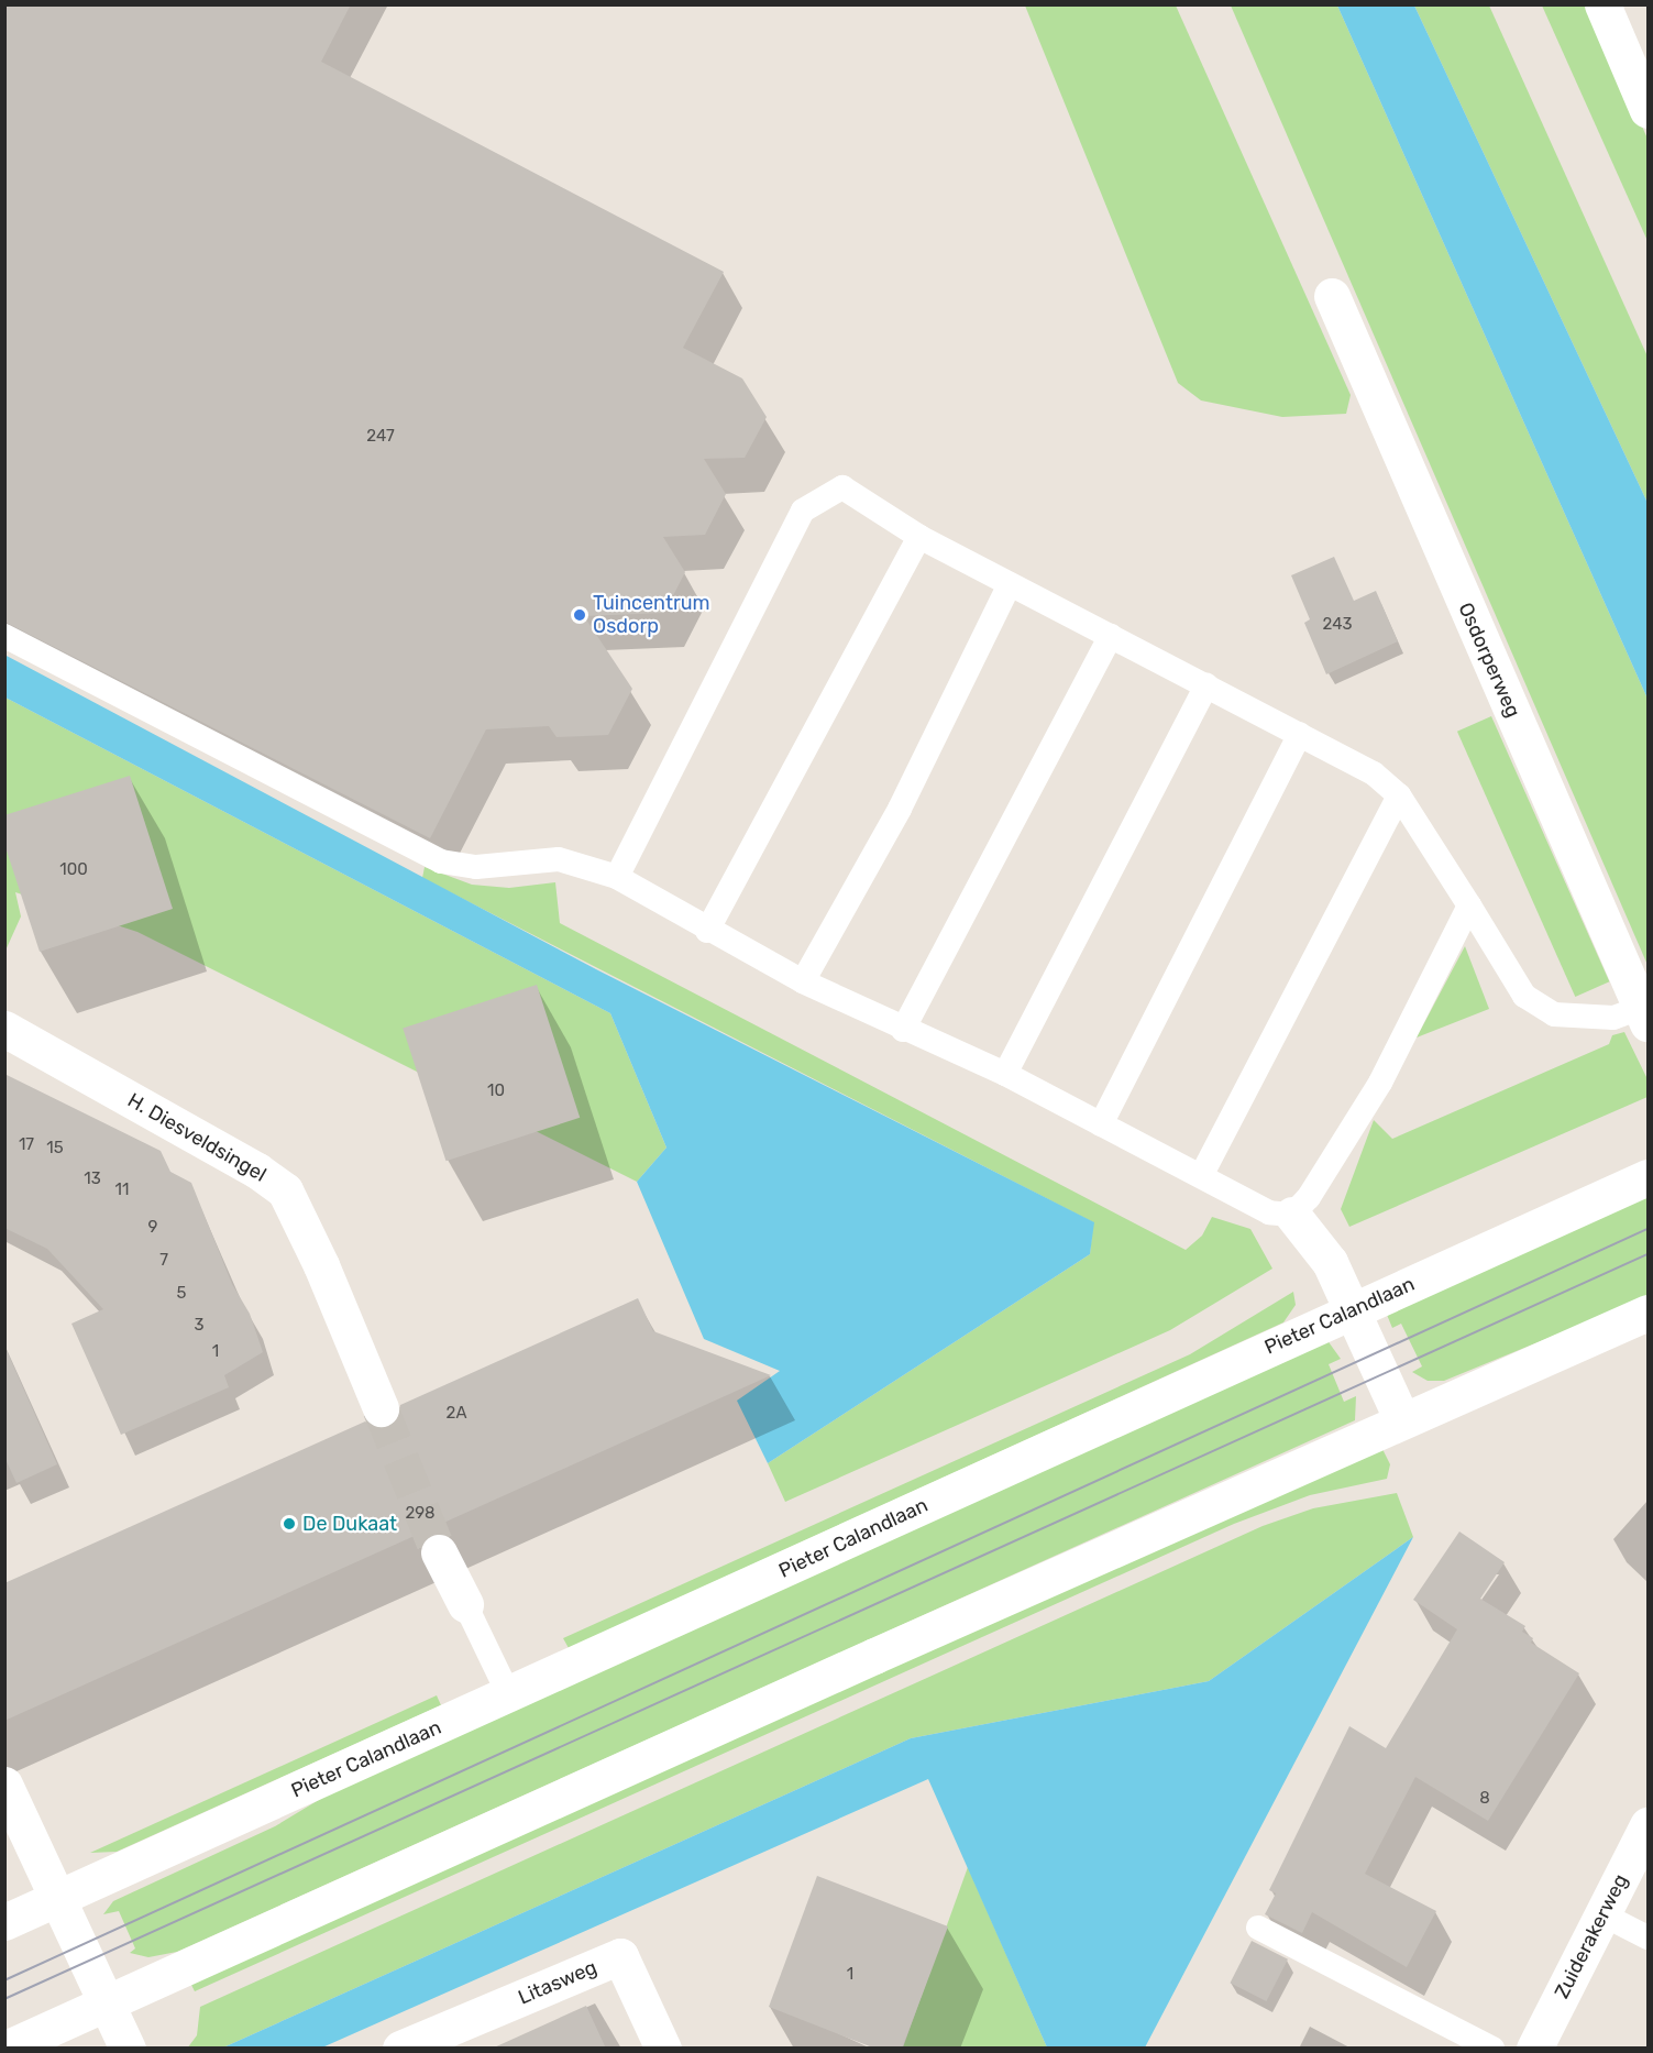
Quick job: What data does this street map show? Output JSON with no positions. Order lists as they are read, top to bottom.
{
  "streets": {
    "main road": [
      "Osdorperweg",
      "H. Diesveldsingel",
      "Pieter Calandlaan",
      "Zuiderakerweg",
      "Litasweg"
    ]
  },
  "places": ["Tuincentrum Osdorp", "De Dukaat"],
  "house_numbers": [
    "247",
    "243",
    "100",
    "10",
    "17",
    "15",
    "13",
    "11",
    "9",
    "7",
    "5",
    "3",
    "1",
    "2A",
    "298",
    "8",
    "1"
  ]
}
